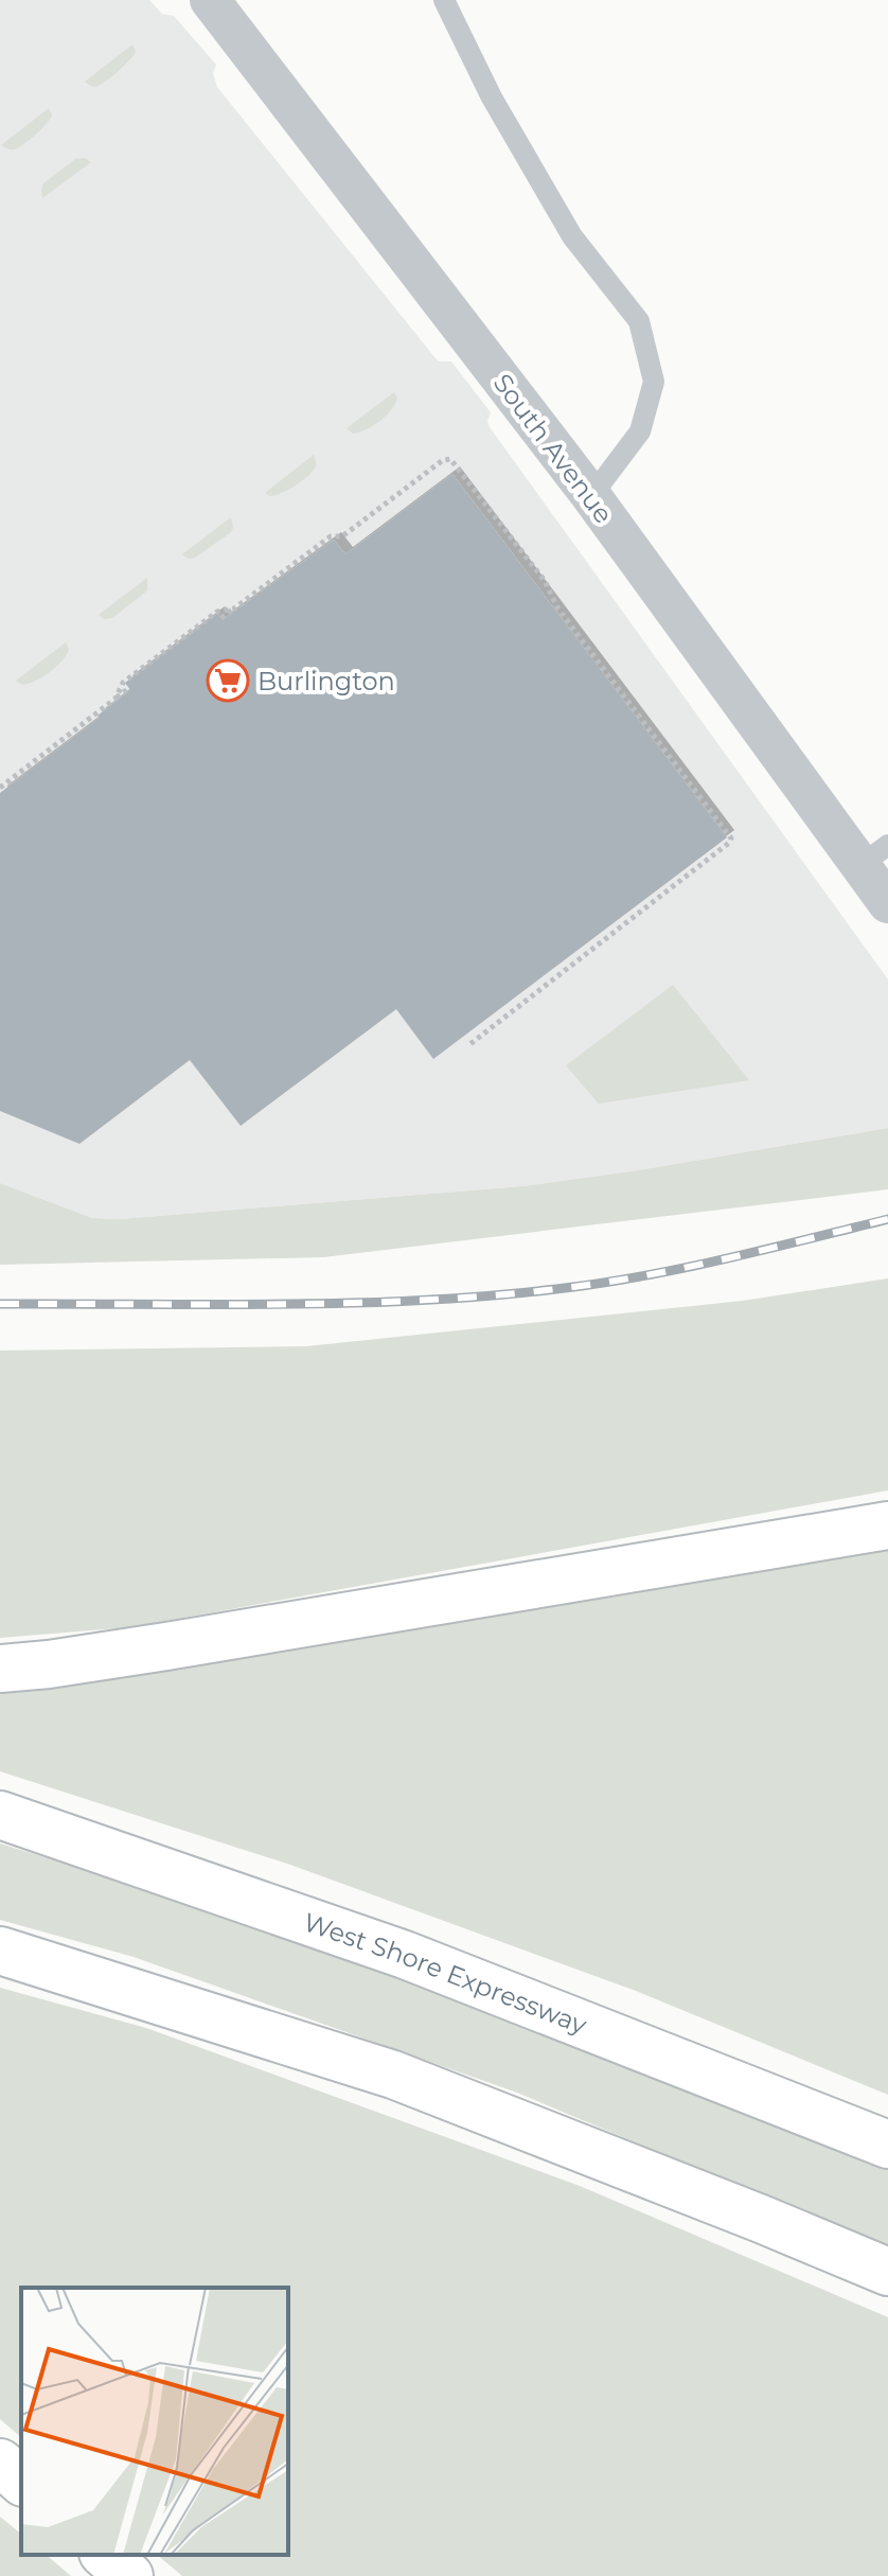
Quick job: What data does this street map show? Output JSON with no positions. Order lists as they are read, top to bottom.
{
  "streets": {
    "highway": ["West Shore Expressway"],
    "street": ["South Avenue"]
  },
  "places": {
    "supermarket": ["Burlington"]
  }
}
